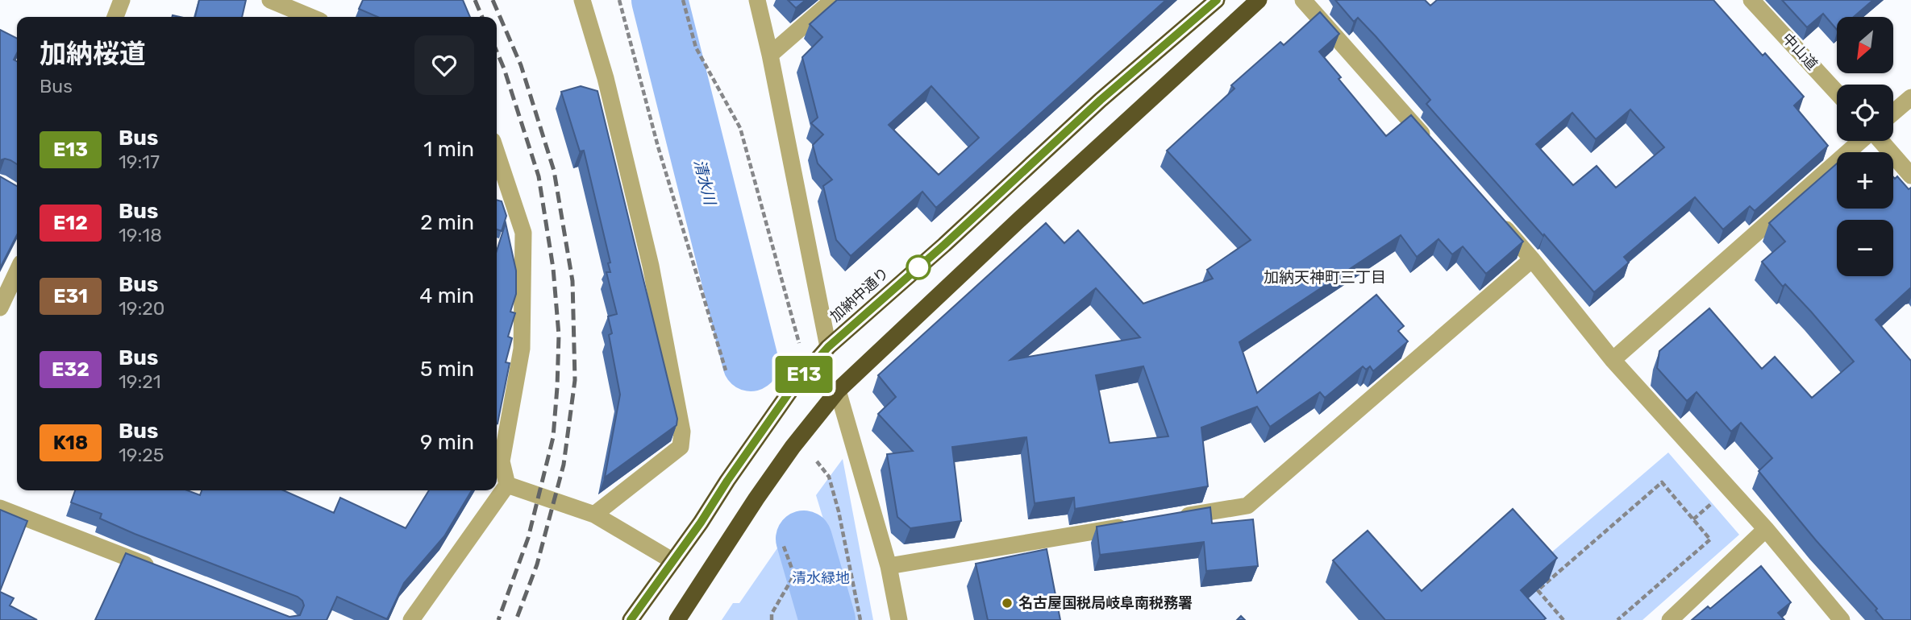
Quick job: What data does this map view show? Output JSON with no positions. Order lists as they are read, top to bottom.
{
  "streets": {
    "highway": ["加納中通り"],
    "street": ["中山道"]
  },
  "districts": ["加納天神町三丁目"],
  "water": ["清水川"],
  "parks": ["清水緑地"],
  "places": ["名古屋国税局岐阜南税務署"],
  "lines": ["bus line E13"],
  "north": "bottom left",
  "page": {
    "on_map": "E13",
    "map_buttons": ["+", "−"],
    "heading": ["加納桜道", "Bus"],
    "list": [
      {
        "mark": "E13",
        "name": "Bus",
        "note": "19:17",
        "value": "1 min"
      },
      {
        "mark": "E12",
        "name": "Bus",
        "note": "19:18",
        "value": "2 min"
      },
      {
        "mark": "E31",
        "name": "Bus",
        "note": "19:20",
        "value": "4 min"
      },
      {
        "mark": "E32",
        "name": "Bus",
        "note": "19:21",
        "value": "5 min"
      },
      {
        "mark": "K18",
        "name": "Bus",
        "note": "19:25",
        "value": "9 min"
      }
    ]
  }
}
